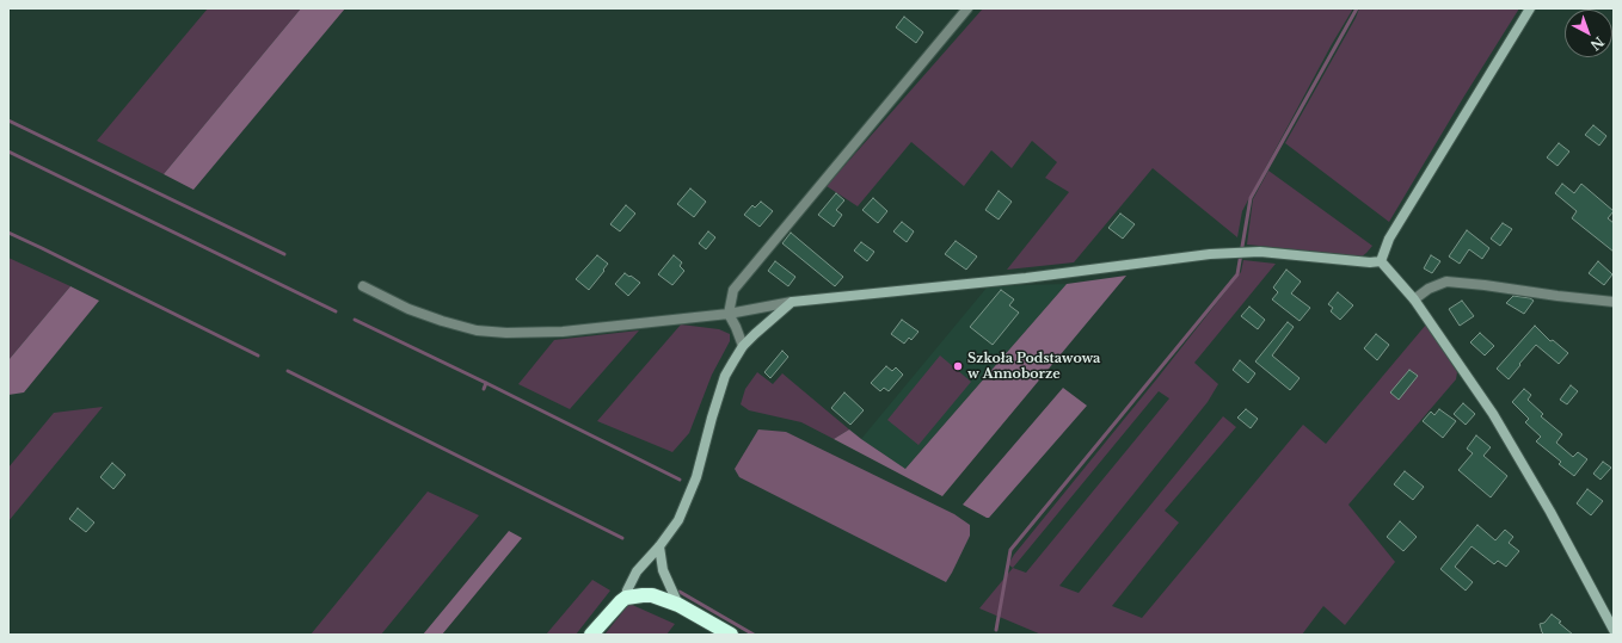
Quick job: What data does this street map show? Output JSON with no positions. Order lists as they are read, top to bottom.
{
  "places": ["Szkoła Podstawowa w Annoborze"],
  "north": "bottom right"
}
